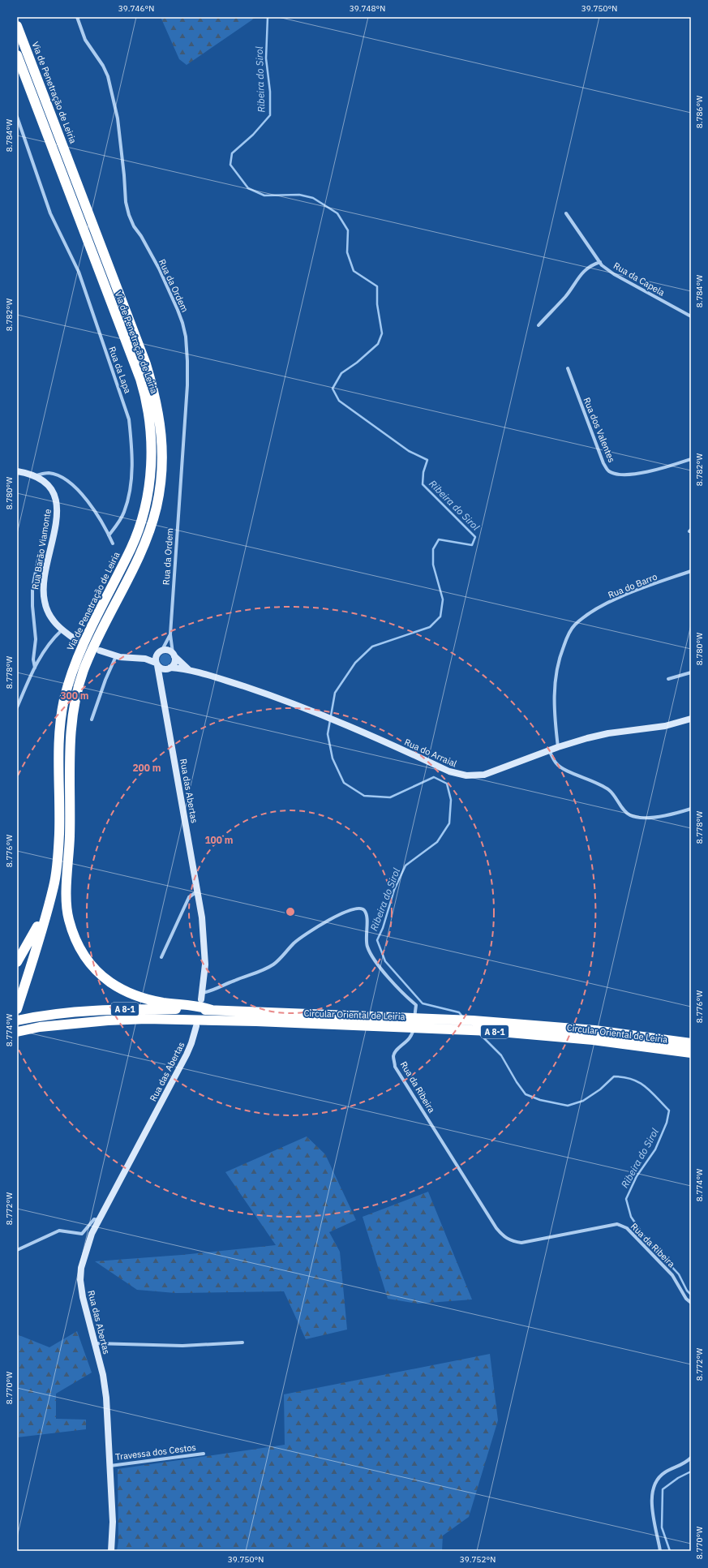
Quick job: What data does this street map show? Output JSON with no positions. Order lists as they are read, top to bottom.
{
  "streets": {
    "highway": ["Via de Penetração de Leiria", "A 8-1", "Circular Oriental de Leiria"],
    "street": [
      "Rua da Capela",
      "Rua da Ordem",
      "Rua da Lapa",
      "Rua dos Valentes",
      "Rua Barão Viamonte",
      "Rua do Barro",
      "Rua do Arraial",
      "Rua das Abertas",
      "Rua da Ribeira",
      "Travessa dos Cestos"
    ]
  },
  "crossings": [
    ["Rua da Ordem", "Rua do Arraial"],
    ["Rua da Ordem", "Rua das Abertas"],
    ["Rua do Barro", "Rua do Arraial"],
    ["Rua do Arraial", "Rua das Abertas"],
    ["Rua das Abertas", "Rua da Ribeira"],
    ["Rua das Abertas", "Travessa dos Cestos"]
  ],
  "water": ["Ribeira do Sirol"],
  "coordinates": [
    "39.746°N",
    "39.748°N",
    "39.750°N",
    "8.786°W",
    "8.784°W",
    "8.782°W",
    "8.780°W",
    "8.778°W",
    "8.776°W",
    "8.774°W",
    "8.772°W",
    "8.770°W",
    "39.752°N"
  ],
  "rings": ["300 m", "200 m", "100 m"]
}
